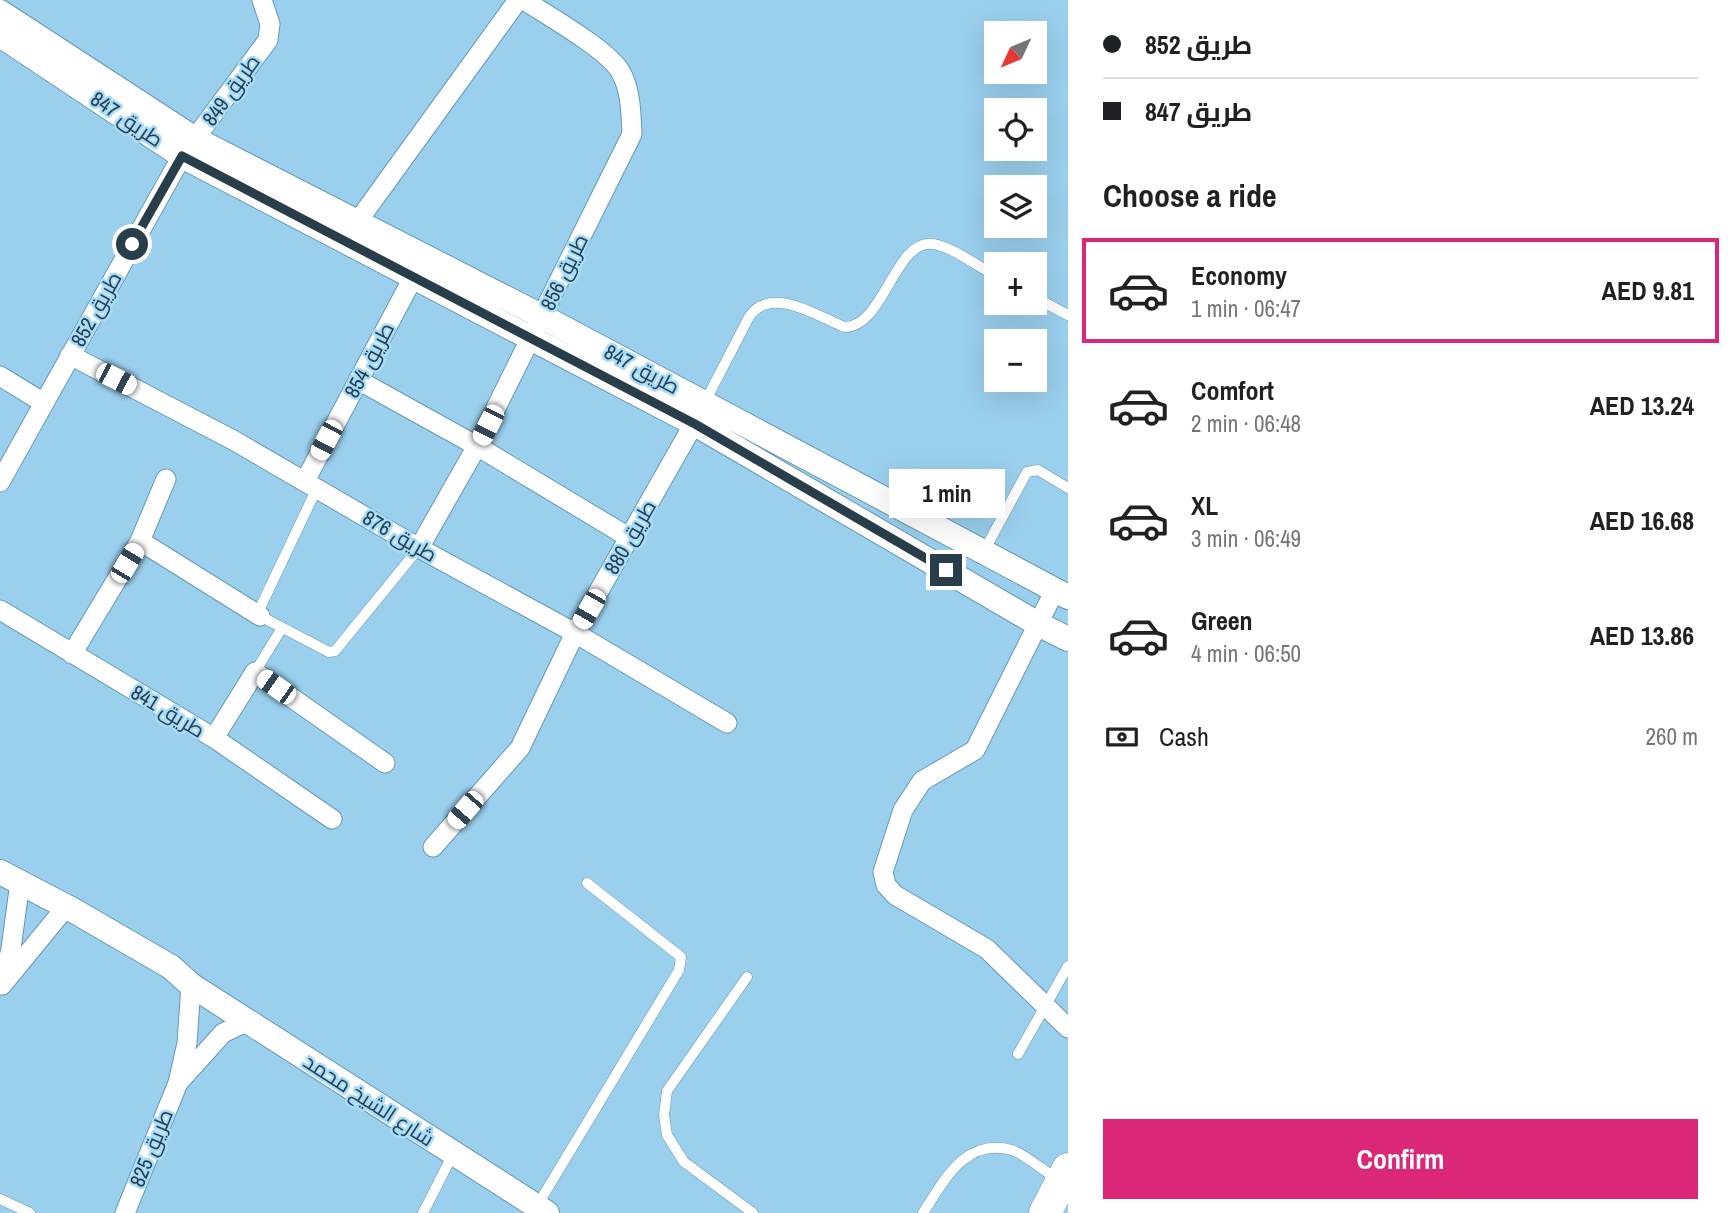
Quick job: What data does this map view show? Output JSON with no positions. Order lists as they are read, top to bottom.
{
  "streets": {
    "street": [
      "طريق 849",
      "طريق 847",
      "طريق 856",
      "طريق 852",
      "طريق 854",
      "طريق 876",
      "طريق 880",
      "طريق 841",
      "شارع الشيخ محمد",
      "طريق 825"
    ]
  },
  "crossings": [
    ["طريق 849", "طريق 847"],
    ["طريق 849", "طريق 852"],
    ["طريق 847", "طريق 856"],
    ["طريق 847", "طريق 852"],
    ["طريق 847", "طريق 854"],
    ["طريق 847", "طريق 880"],
    ["طريق 856", "طريق 876"],
    ["طريق 852", "طريق 876"],
    ["طريق 854", "طريق 876"],
    ["طريق 876", "طريق 880"],
    ["شارع الشيخ محمد", "طريق 825"]
  ],
  "north": "bottom left",
  "page": {
    "banner": ["طريق 852", "طريق 847"],
    "map_buttons": ["+", "−"],
    "heading": "Choose a ride",
    "list": [
      {
        "name": "Economy",
        "note": "1 min · 06:47",
        "value": "AED 9.81"
      },
      {
        "name": "Comfort",
        "note": "2 min · 06:48",
        "value": "AED 13.24"
      },
      {
        "name": "XL",
        "note": "3 min · 06:49",
        "value": "AED 16.68"
      },
      {
        "name": "Green",
        "note": "4 min · 06:50",
        "value": "AED 13.86"
      }
    ],
    "bubble": "1 min",
    "pay": ["Cash", "260 m"],
    "buttons": "Confirm"
  }
}
